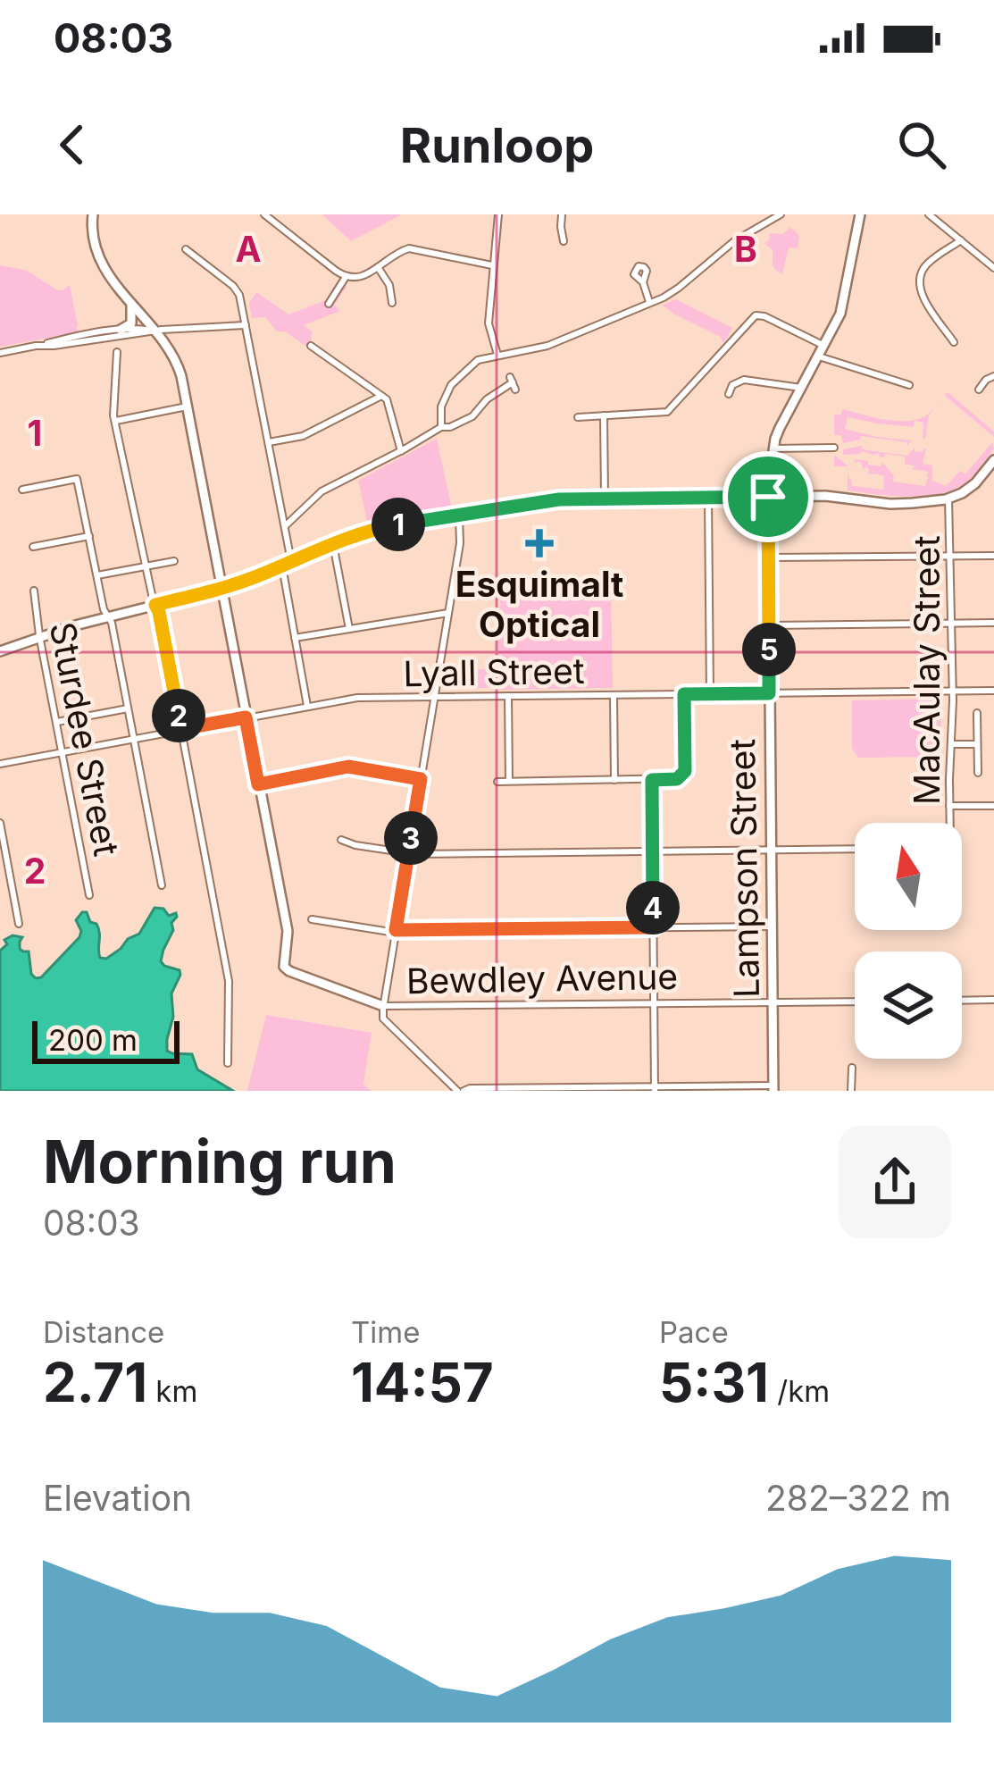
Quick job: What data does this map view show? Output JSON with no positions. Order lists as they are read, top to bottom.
{
  "streets": {
    "main road": ["Lampson Street", "Bewdley Avenue"],
    "street": ["MacAulay Street", "Lyall Street", "Sturdee Street"]
  },
  "crossings": [
    ["MacAulay Street", "Lyall Street"],
    ["Lyall Street", "Sturdee Street"],
    ["Lyall Street", "Lampson Street"],
    ["Lampson Street", "Bewdley Avenue"]
  ],
  "places": {
    "health": ["Esquimalt Optical"]
  },
  "scale_bar": "200 m",
  "north": "top",
  "page": {
    "status": "08:03",
    "header": "Runloop",
    "pins": [
      "1",
      "5",
      "2",
      "3",
      "4"
    ],
    "scale": "200 m",
    "heading": ["Morning run", "08:03"],
    "stats": [
      ["Distance", "2.71 km"],
      ["Time", "14:57"],
      ["Pace", "5:31 /km"]
    ],
    "chart": ["Elevation", "282–322 m"]
  },
  "grid": {
    "columns": ["A", "B"],
    "rows": ["1", "2"]
  }
}
